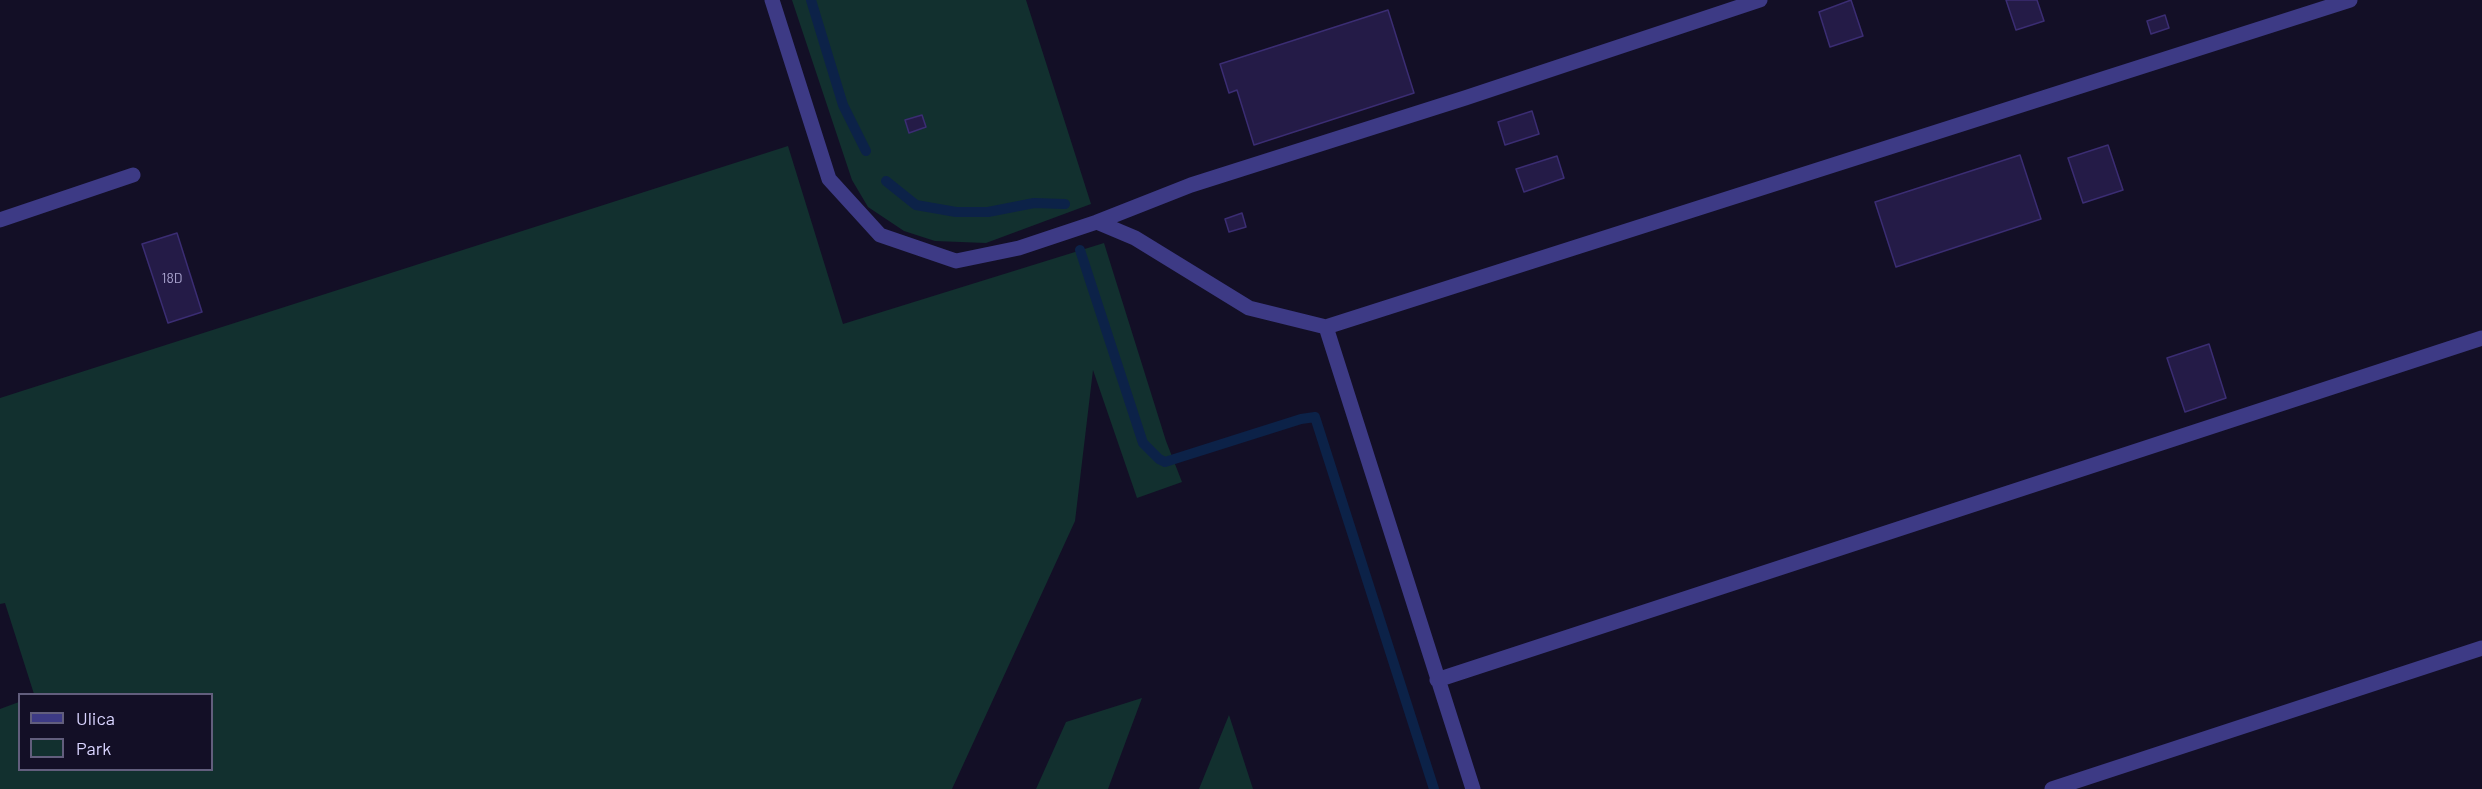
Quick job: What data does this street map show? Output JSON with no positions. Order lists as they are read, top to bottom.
{
  "house_numbers": ["18D"],
  "legend": ["Ulica", "Park"]
}
